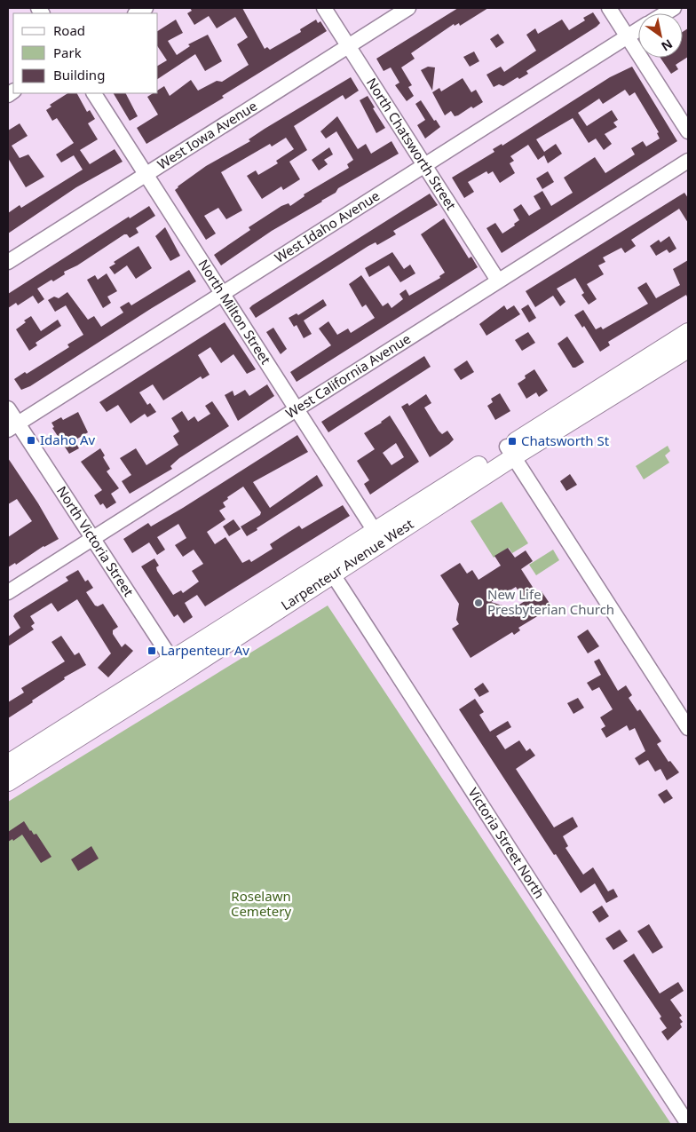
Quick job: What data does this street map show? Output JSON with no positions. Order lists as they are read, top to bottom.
{
  "streets": {
    "main road": ["Larpenteur Avenue West"],
    "street": [
      "West Iowa Avenue",
      "North Chatsworth Street",
      "West Idaho Avenue",
      "North Milton Street",
      "West California Avenue",
      "North Victoria Street",
      "Victoria Street North"
    ]
  },
  "crossings": [
    ["West Iowa Avenue", "North Chatsworth Street"],
    ["West Iowa Avenue", "North Milton Street"],
    ["North Chatsworth Street", "West Idaho Avenue"],
    ["North Chatsworth Street", "West California Avenue"],
    ["West Idaho Avenue", "North Milton Street"],
    ["West Idaho Avenue", "North Victoria Street"],
    ["North Milton Street", "West California Avenue"],
    ["North Milton Street", "Larpenteur Avenue West"],
    ["West California Avenue", "North Victoria Street"],
    ["North Victoria Street", "Larpenteur Avenue West"],
    ["Larpenteur Avenue West", "Victoria Street North"]
  ],
  "parks": ["Roselawn Cemetery"],
  "places": {
    "transit": ["Idaho Av", "Chatsworth St", "Larpenteur Av"],
    "other": ["New Life Presbyterian Church"]
  },
  "legend": ["Road", "Park", "Building"],
  "north": "bottom right"
}
